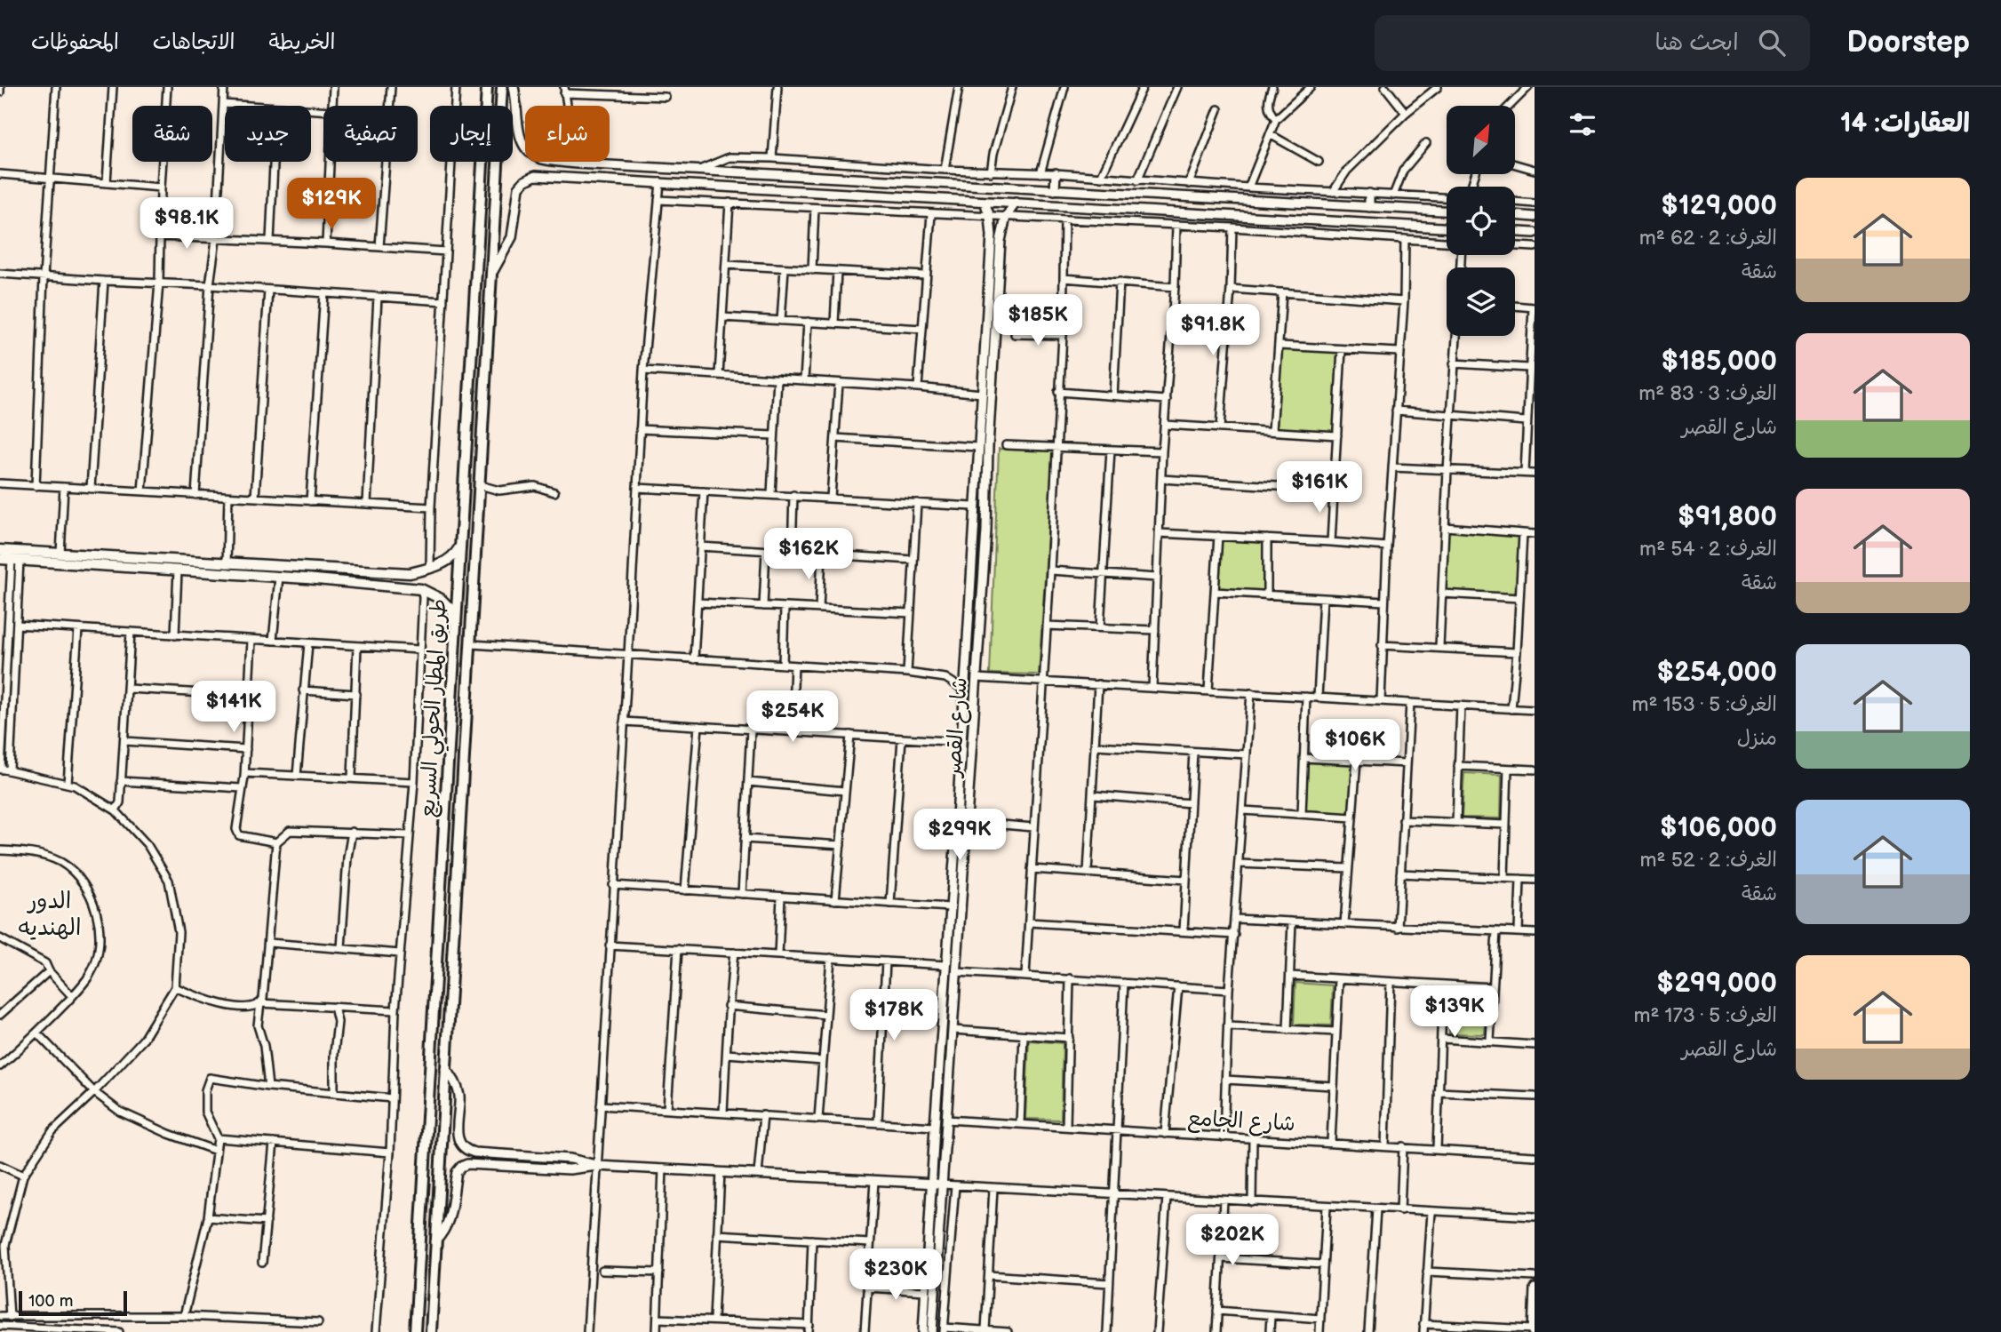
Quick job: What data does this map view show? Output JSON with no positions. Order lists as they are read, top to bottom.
{
  "streets": {
    "highway": ["طريق المطار الحولي السريع"],
    "street": ["شارع القصر", "شارع الجامع"]
  },
  "crossings": [
    ["شارع القصر", "شارع الجامع"]
  ],
  "districts": ["الدور الهنديه"],
  "scale_bar": "100 m",
  "north": "top right",
  "page": {
    "header": "Doorstep",
    "search": "ابحث هنا",
    "nav": ["الخريطة", "الاتجاهات", "المحفوظات"],
    "heading": "العقارات: 14",
    "chip": [
      "شراء",
      "إيجار",
      "تصفية",
      "جديد",
      "شقة"
    ],
    "list": [
      {
        "name": "$129,000",
        "note": "الغرف: 2 · 62 m² · شقة"
      },
      {
        "name": "$185,000",
        "note": "الغرف: 3 · 83 m² · شارع القصر"
      },
      {
        "name": "$91,800",
        "note": "الغرف: 2 · 54 m² · شقة"
      },
      {
        "name": "$254,000",
        "note": "الغرف: 5 · 153 m² · منزل"
      },
      {
        "name": "$106,000",
        "note": "الغرف: 2 · 52 m² · شقة"
      },
      {
        "name": "$299,000",
        "note": "الغرف: 5 · 173 m² · شارع القصر"
      }
    ],
    "price": [
      "$129K",
      "$98.1K",
      "$185K",
      "$91.8K",
      "$161K",
      "$162K",
      "$141K",
      "$254K",
      "$106K",
      "$299K",
      "$139K",
      "$178K",
      "$202K",
      "$230K"
    ],
    "scale": "100 m"
  }
}
